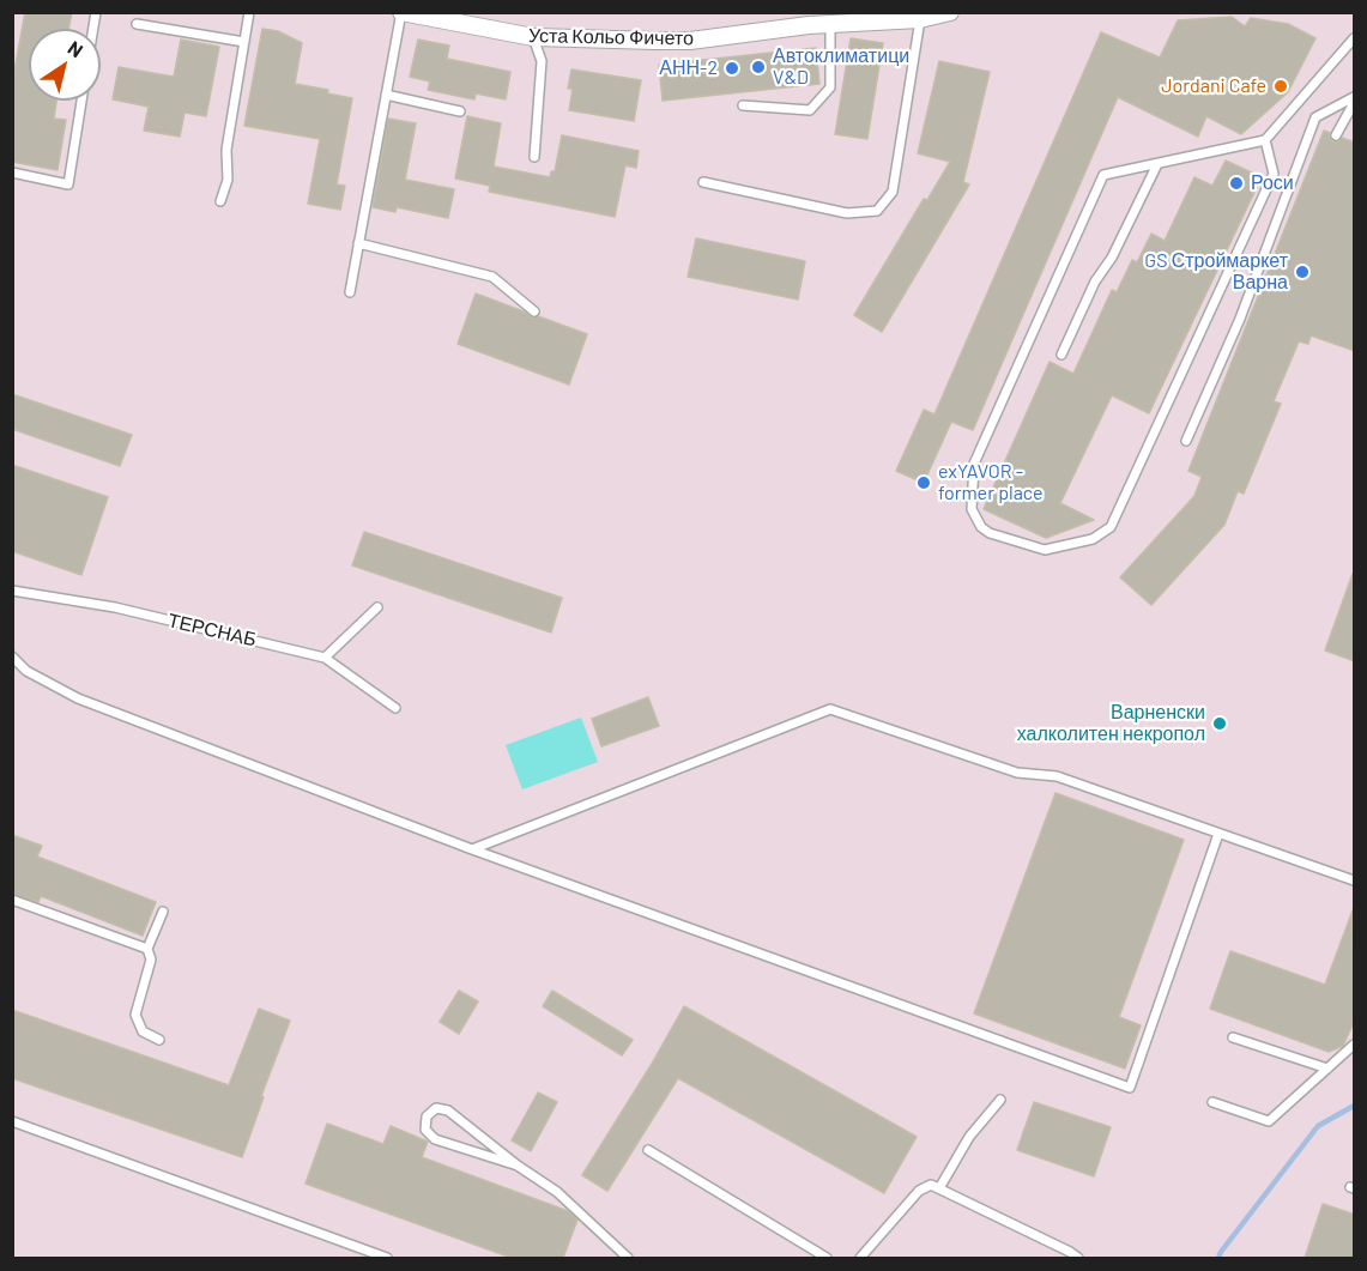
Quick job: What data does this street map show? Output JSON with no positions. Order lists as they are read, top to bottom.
{
  "streets": {
    "street": ["Уста Кольо Фичето"],
    "lane": ["ТЕРСНАБ"]
  },
  "places": [
    "Автоклиматици V&D",
    "АНН-2",
    "Jordani Cafe",
    "Роси",
    "GS Строймаркет Варна",
    "exYAVOR - former place",
    "Варненски халколитен некропол"
  ],
  "north": "top right"
}
